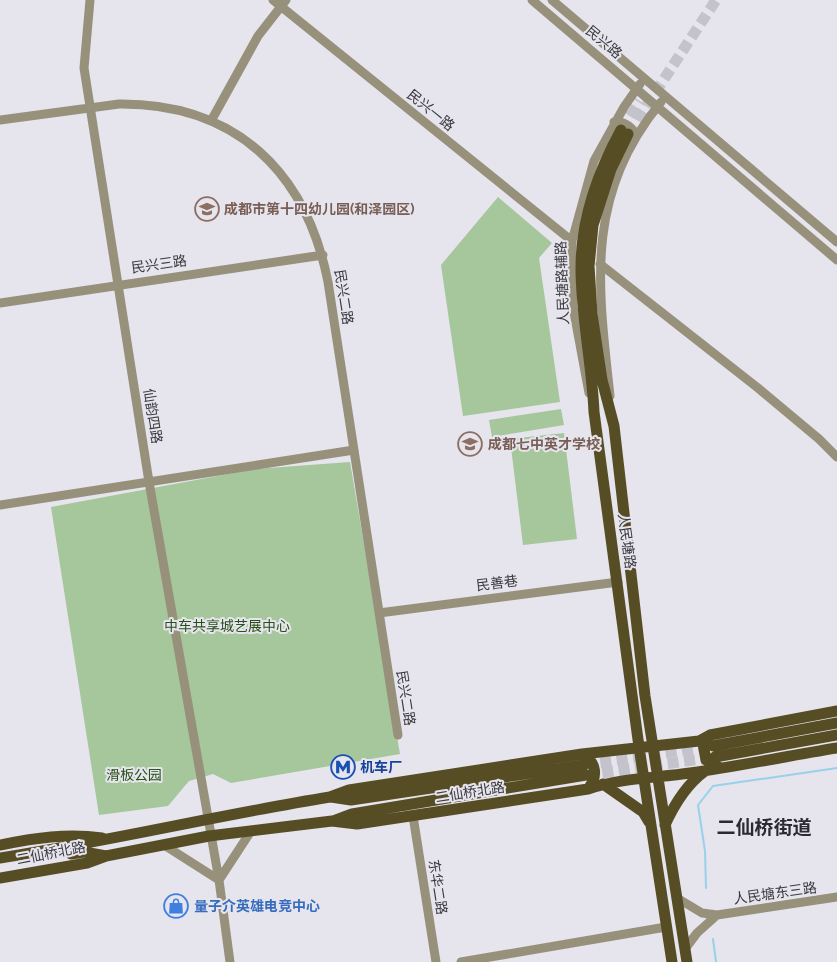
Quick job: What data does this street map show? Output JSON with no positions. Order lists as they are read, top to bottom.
{
  "streets": {
    "main road": ["人民塘路", "二仙桥北路"],
    "street": [
      "民兴路",
      "民兴一路",
      "民兴三路",
      "人民塘路辅路",
      "民兴二路",
      "仙韵四路",
      "民善巷",
      "东华二路",
      "人民塘东三路"
    ]
  },
  "crossings": [
    ["民兴路", "人民塘路辅路"],
    ["民兴一路", "人民塘路辅路"],
    ["民兴三路", "民兴二路"],
    ["民兴三路", "仙韵四路"],
    ["人民塘路辅路", "人民塘路"],
    ["民兴二路", "仙韵四路"],
    ["民兴二路", "民善巷"],
    ["仙韵四路", "二仙桥北路"],
    ["人民塘路", "民善巷"],
    ["人民塘路", "二仙桥北路"],
    ["人民塘路", "人民塘东三路"],
    ["二仙桥北路", "东华二路"]
  ],
  "districts": ["二仙桥街道"],
  "parks": ["中车共享城艺展中心", "滑板公园"],
  "places": {
    "school or university": ["成都市第十四幼儿园(和泽园区)", "成都七中英才学校"],
    "metro station": ["机车厂"],
    "shop": ["量子介英雄电竞中心"]
  }
}
